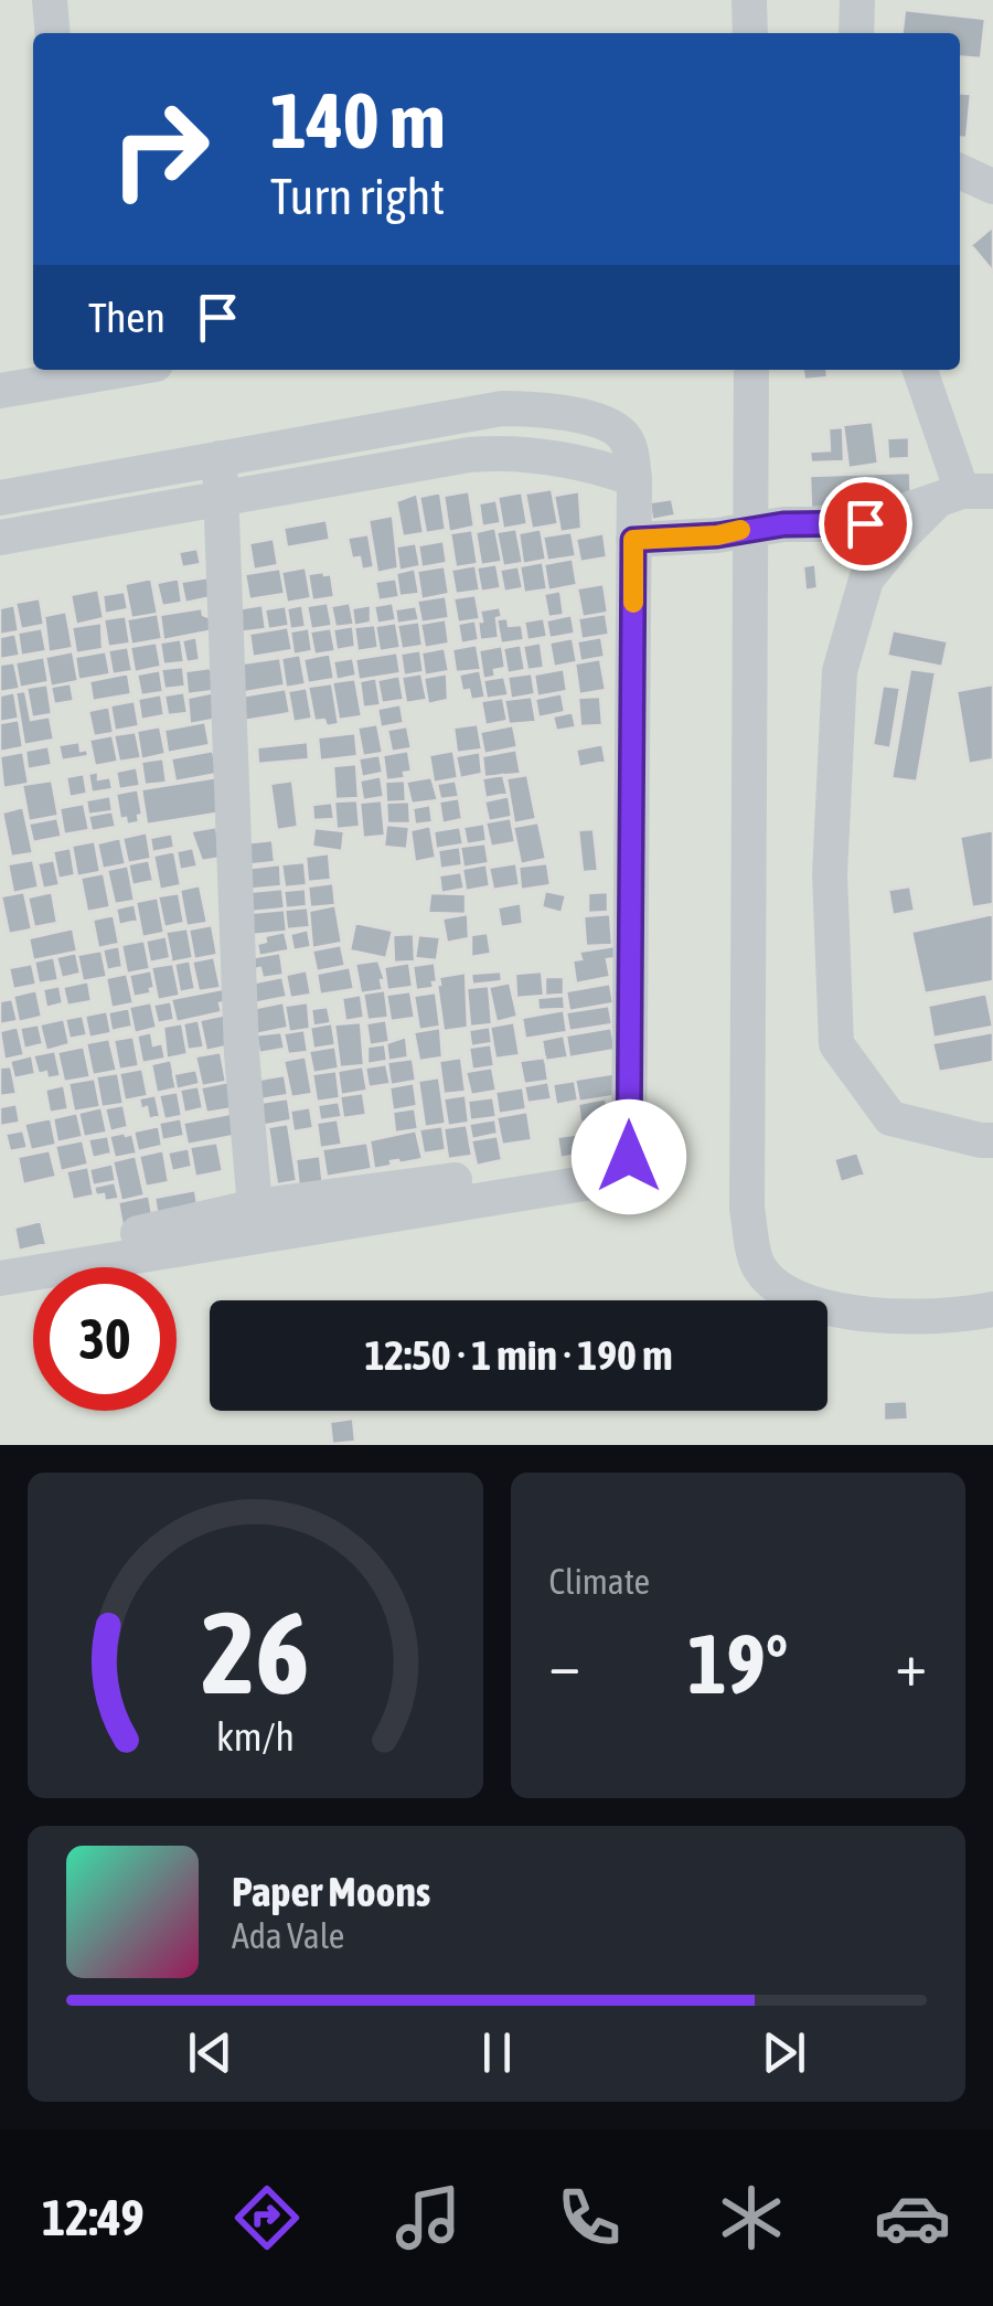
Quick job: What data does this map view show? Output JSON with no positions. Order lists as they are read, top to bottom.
{
  "page": {
    "turn": ["140 m", "Turn right"],
    "then": "Then",
    "limit": "30",
    "trip": "12:50 · 1 min · 190 m",
    "tile": "Climate",
    "heat": ["−", "19°", "+"],
    "song": ["Paper Moons", "Ada Vale"],
    "tabs": "12:49",
    "gauge": ["26", "km/h"]
  }
}
